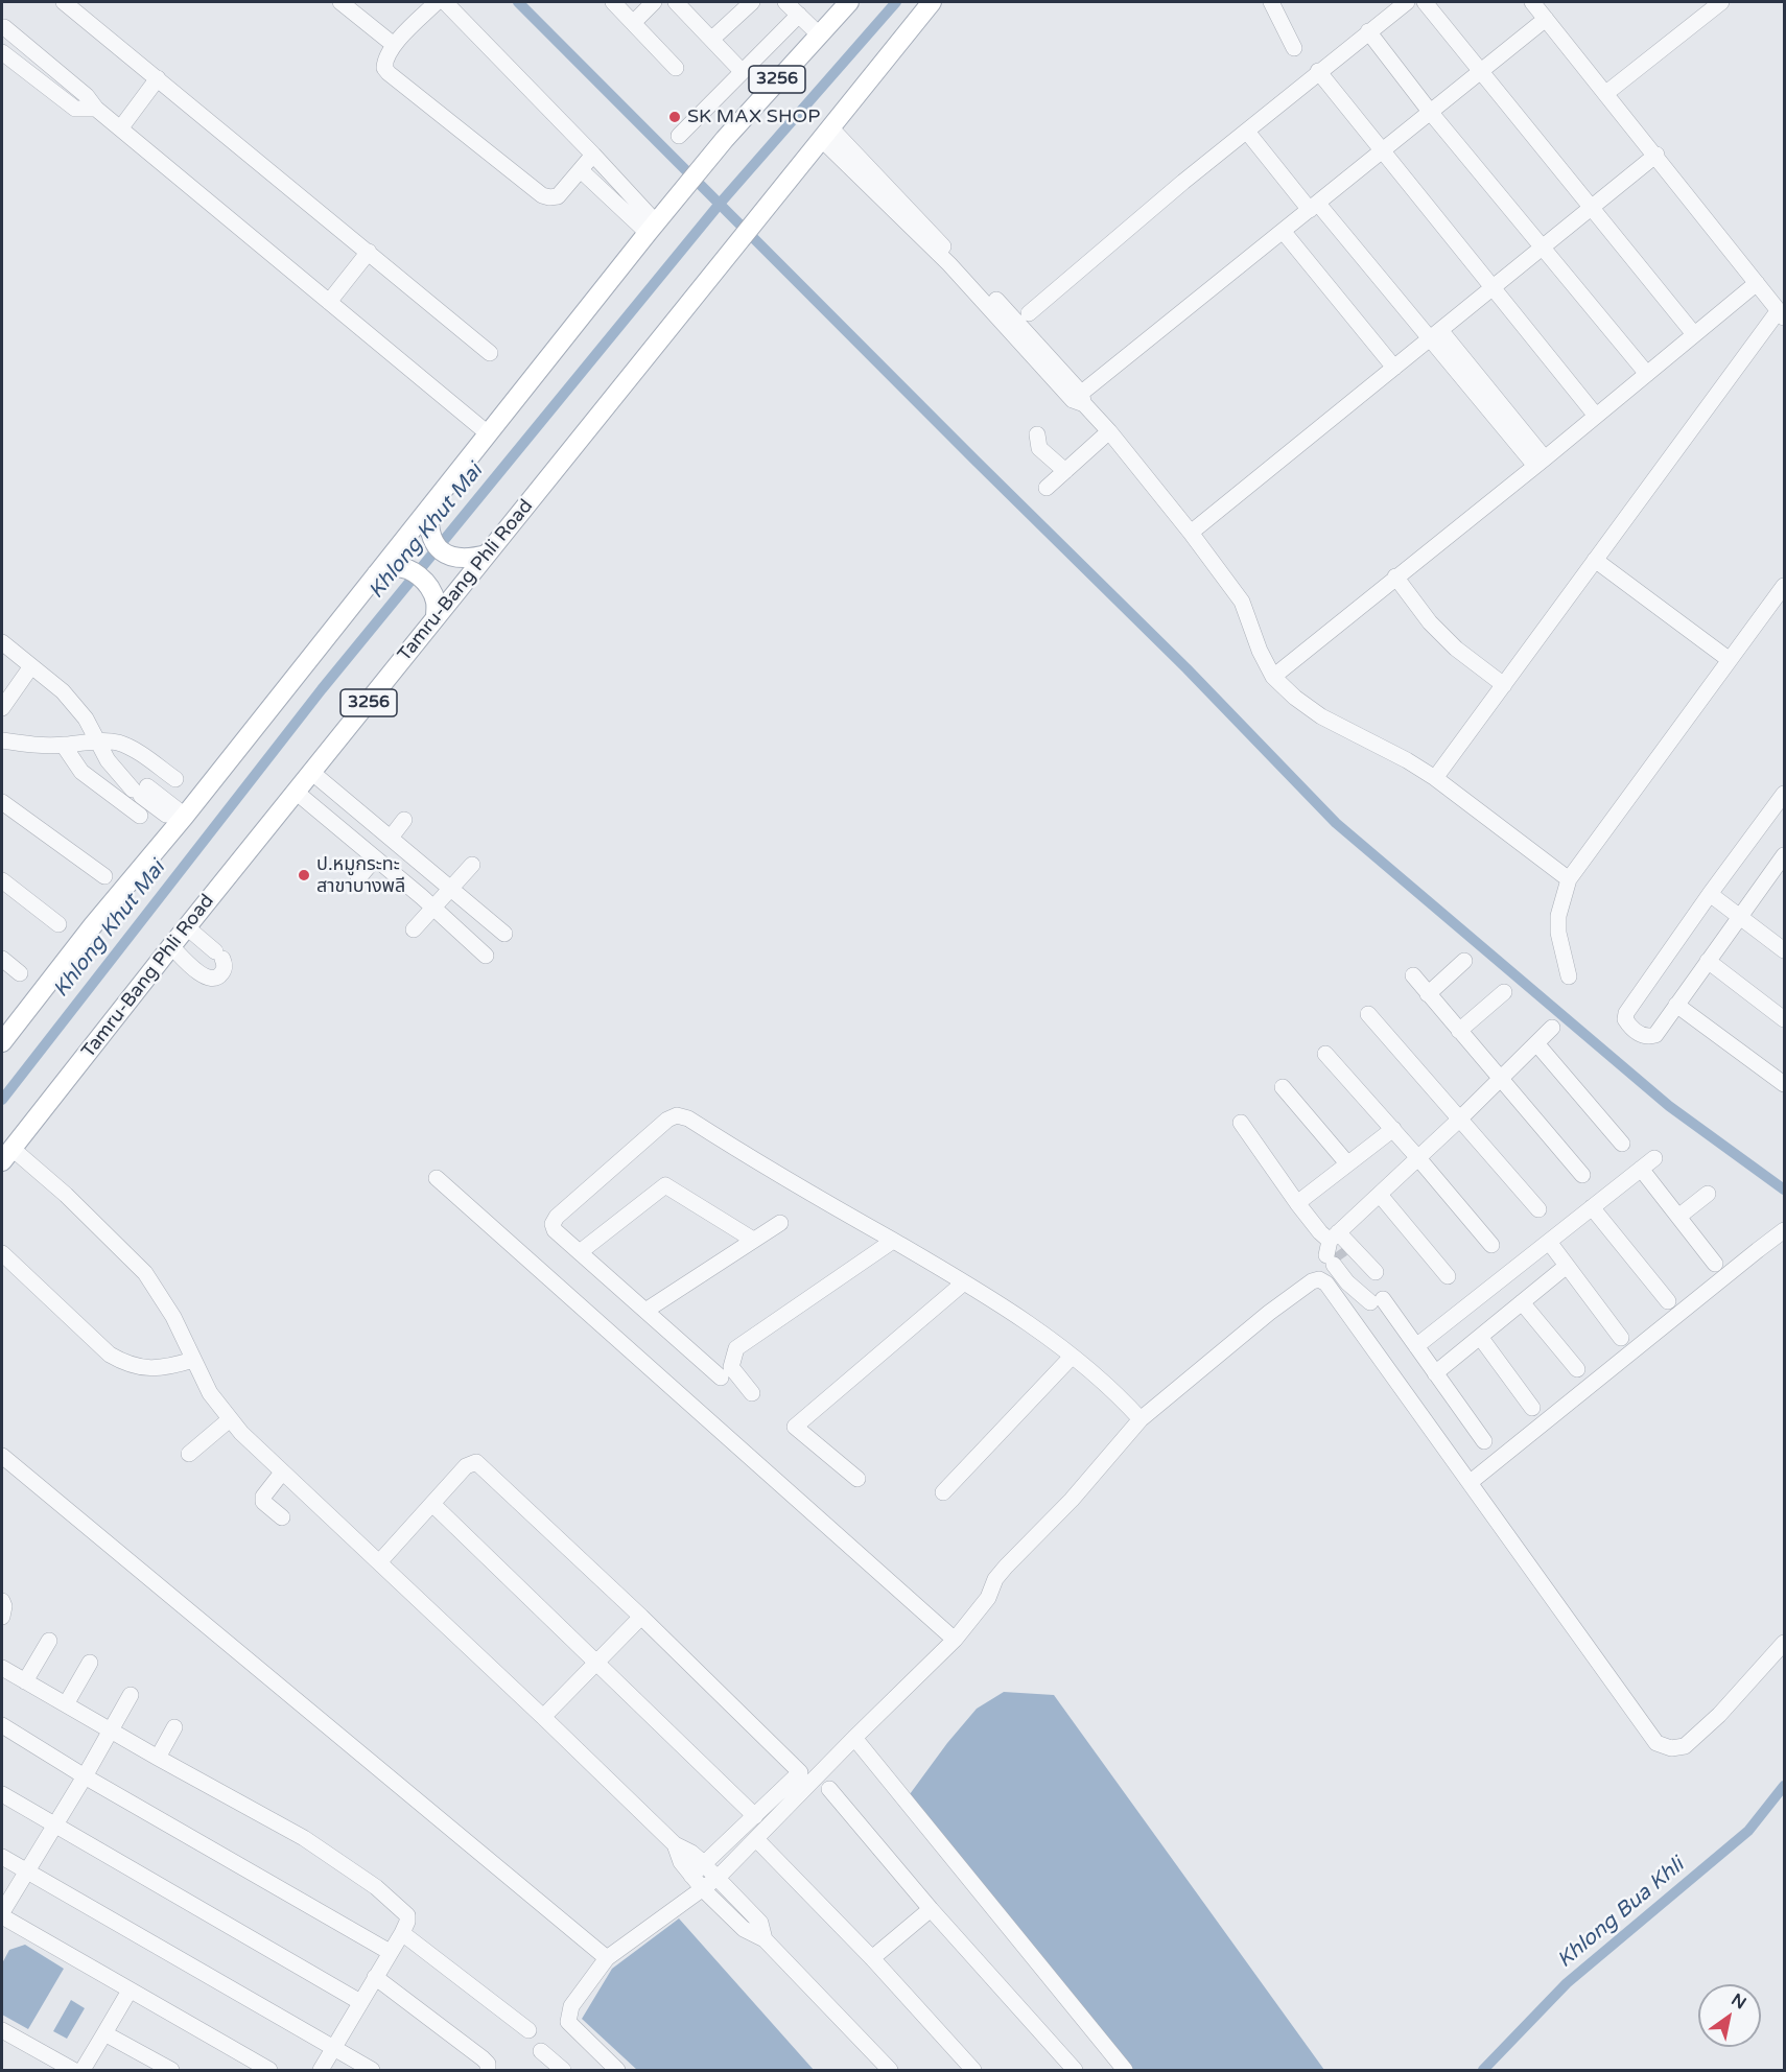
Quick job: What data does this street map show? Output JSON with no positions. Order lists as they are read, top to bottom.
{
  "streets": {
    "main road": ["3256", "Tamru-Bang Phli Road"]
  },
  "water": ["Khlong Khut Mai", "Khlong Bua Khli"],
  "places": ["SK MAX SHOP", "ป.หมูกระทะ สาขาบางพลี"],
  "north": "top right"
}
